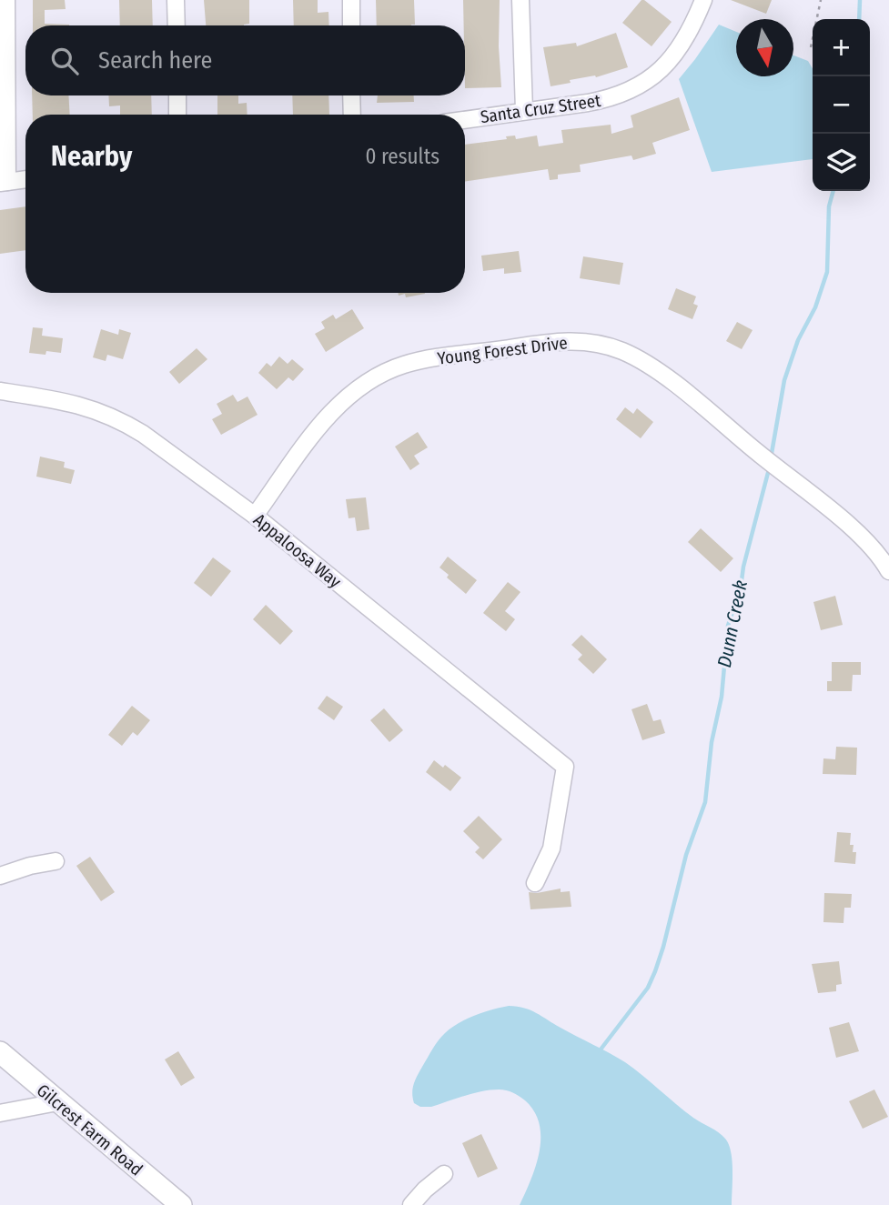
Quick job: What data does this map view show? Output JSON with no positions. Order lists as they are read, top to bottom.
{
  "streets": {
    "main road": ["Gilcrest Farm Road"],
    "street": ["Santa Cruz Street", "Young Forest Drive", "Appaloosa Way"]
  },
  "crossings": [
    ["Young Forest Drive", "Appaloosa Way"]
  ],
  "water": ["Dunn Creek"],
  "north": "bottom",
  "page": {
    "map_buttons": ["+", "−"],
    "search": "Search here",
    "heading": ["Nearby", "0 results"]
  }
}
